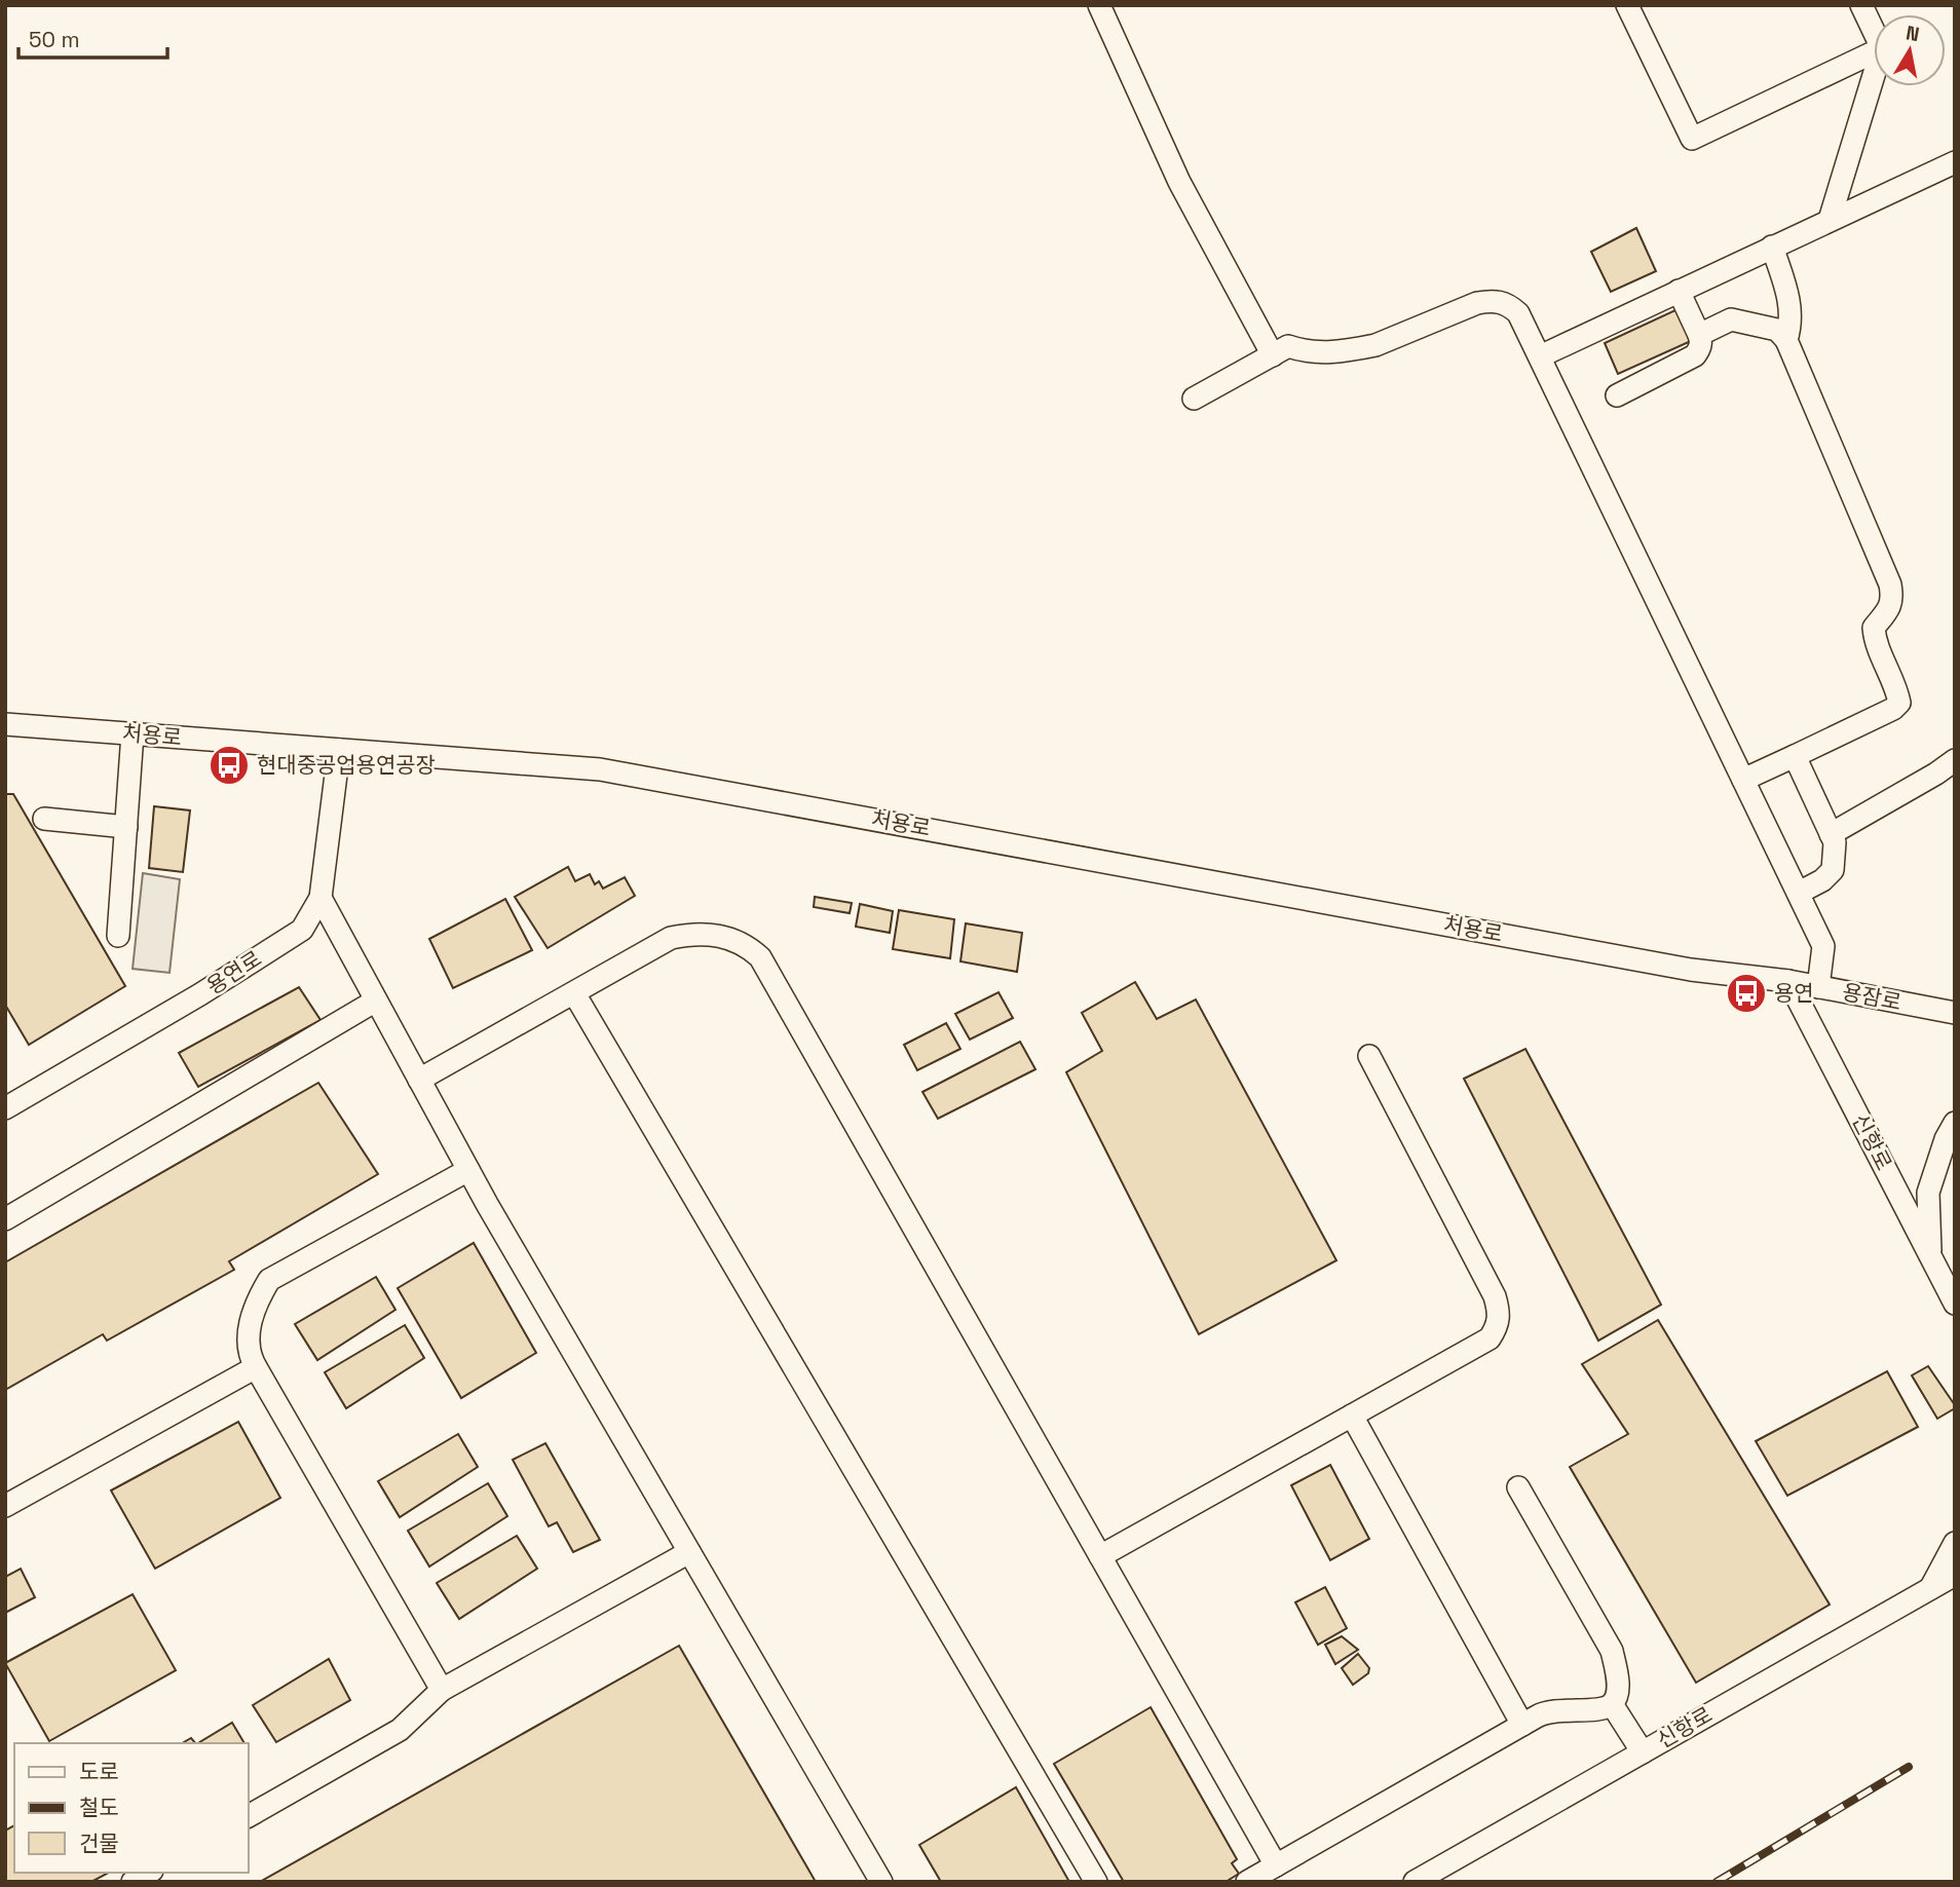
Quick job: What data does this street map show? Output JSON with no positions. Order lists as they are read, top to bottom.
{
  "streets": {
    "street": [
      "처용로",
      "용연로",
      "용잠로",
      "신항로"
    ]
  },
  "crossings": [
    ["처용로", "용연로"],
    ["처용로", "용잠로"],
    ["처용로", "신항로"],
    ["용잠로", "신항로"]
  ],
  "places": {
    "bus stop": ["현대중공업용연공장", "용연"]
  },
  "legend": ["도로", "철도", "건물"],
  "scale_bar": "50 m",
  "north": "top"
}
